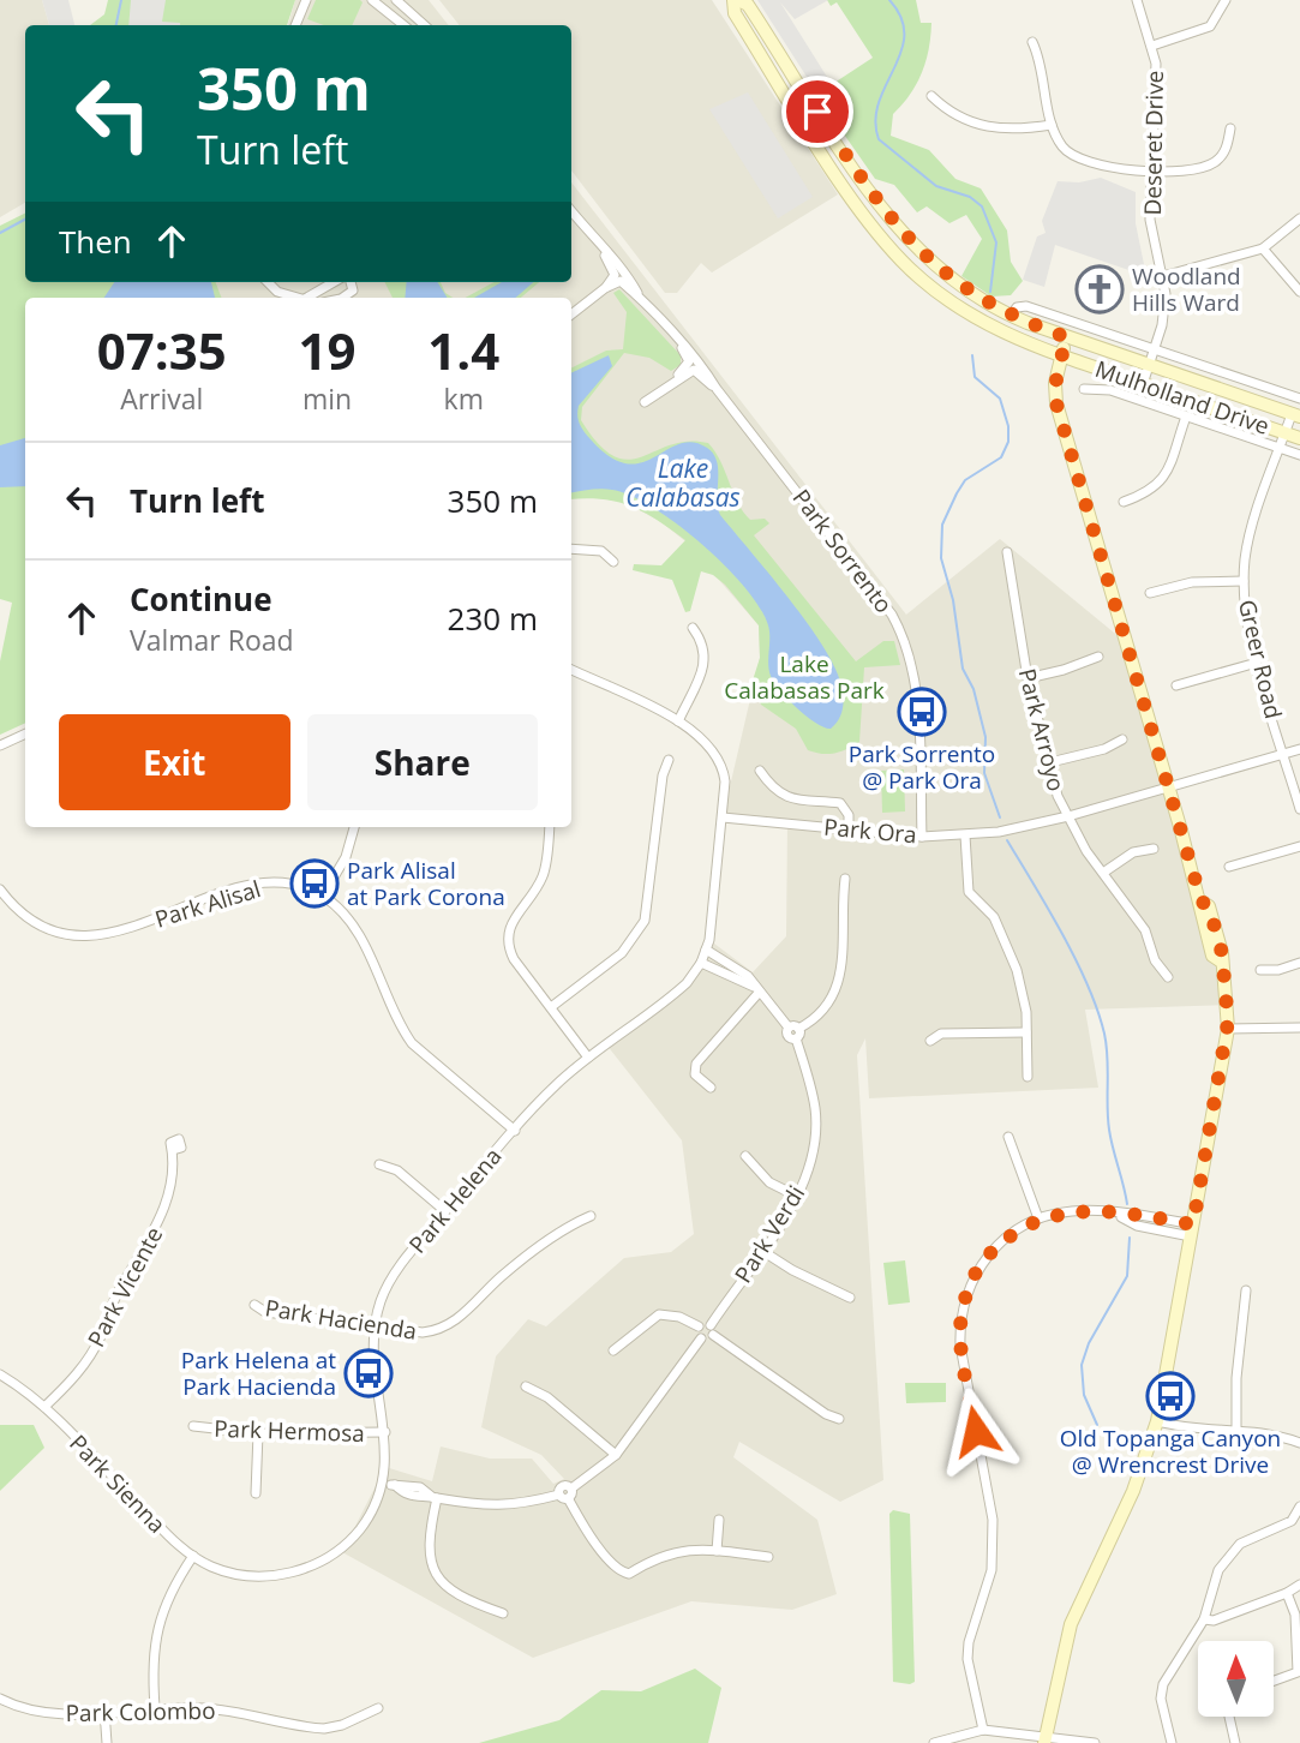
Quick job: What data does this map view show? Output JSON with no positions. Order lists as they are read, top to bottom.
{
  "streets": {
    "main road": ["Mulholland Drive"],
    "street": [
      "Deseret Drive",
      "Park Sorrento",
      "Greer Road",
      "Park Arroyo",
      "Park Ora",
      "Park Alisal",
      "Park Helena",
      "Park Verdi",
      "Park Vicente",
      "Park Hacienda",
      "Park Hermosa",
      "Park Sienna",
      "Park Colombo"
    ]
  },
  "crossings": [
    ["Deseret Drive", "Mulholland Drive"],
    ["Mulholland Drive", "Greer Road"],
    ["Park Sorrento", "Park Ora"],
    ["Greer Road", "Park Ora"],
    ["Park Arroyo", "Park Ora"],
    ["Park Ora", "Park Helena"],
    ["Park Helena", "Park Verdi"],
    ["Park Helena", "Park Hacienda"],
    ["Park Helena", "Park Hermosa"],
    ["Park Helena", "Park Sienna"],
    ["Park Vicente", "Park Sienna"]
  ],
  "water": ["Lake Calabasas"],
  "parks": ["Lake Calabasas Park"],
  "places": {
    "church": ["Woodland Hills Ward"],
    "bus stop": [
      "Park Sorrento @ Park Ora",
      "Park Alisal at Park Corona",
      "Park Helena at Park Hacienda",
      "Old Topanga Canyon @ Wrencrest Drive"
    ]
  },
  "north": "top",
  "page": {
    "turn": ["350 m", "Turn left"],
    "then": "Then",
    "eta": [
      "07:35",
      "Arrival",
      "19",
      "min",
      "1.4",
      "km"
    ],
    "list": [
      {
        "name": "Turn left",
        "value": "350 m"
      },
      {
        "name": "Continue",
        "note": "Valmar Road",
        "value": "230 m"
      }
    ],
    "buttons": ["Exit", "Share"]
  }
}
